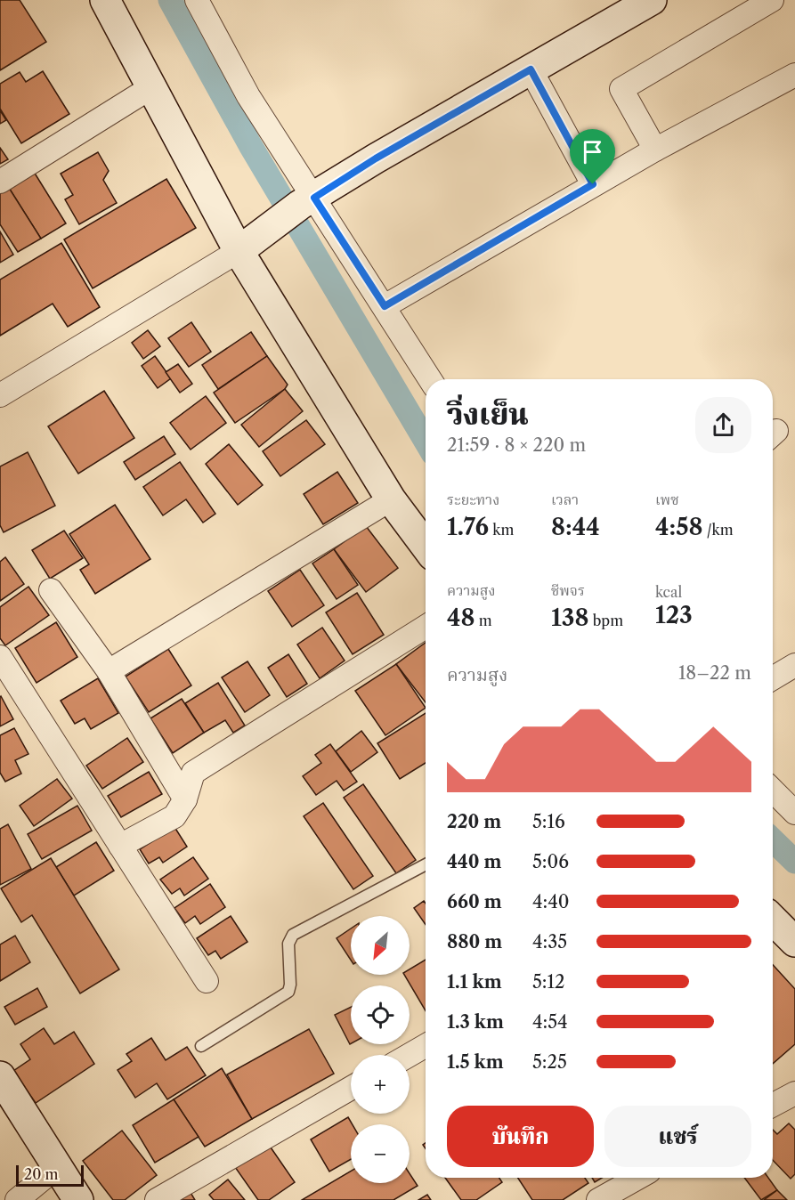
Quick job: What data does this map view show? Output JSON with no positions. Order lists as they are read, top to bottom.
{
  "scale_bar": "20 m",
  "north": "bottom left",
  "page": {
    "heading": ["วิ่งเย็น", "21:59 · 8 × 220 m"],
    "stats": [
      ["ระยะทาง", "1.76 km"],
      ["เวลา", "8:44"],
      ["เพซ", "4:58 /km"],
      ["ความสูง", "48 m"],
      ["ชีพจร", "138 bpm"],
      ["kcal", "123"]
    ],
    "chart": ["ความสูง", "18–22 m"],
    "list": [
      {
        "name": "220 m",
        "note": "5:16"
      },
      {
        "name": "440 m",
        "note": "5:06"
      },
      {
        "name": "660 m",
        "note": "4:40"
      },
      {
        "name": "880 m",
        "note": "4:35"
      },
      {
        "name": "1.1 km",
        "note": "5:12"
      },
      {
        "name": "1.3 km",
        "note": "4:54"
      },
      {
        "name": "1.5 km",
        "note": "5:25"
      }
    ],
    "map_buttons": ["+", "−"],
    "buttons": ["บันทึก", "แชร์"],
    "scale": "20 m"
  }
}
